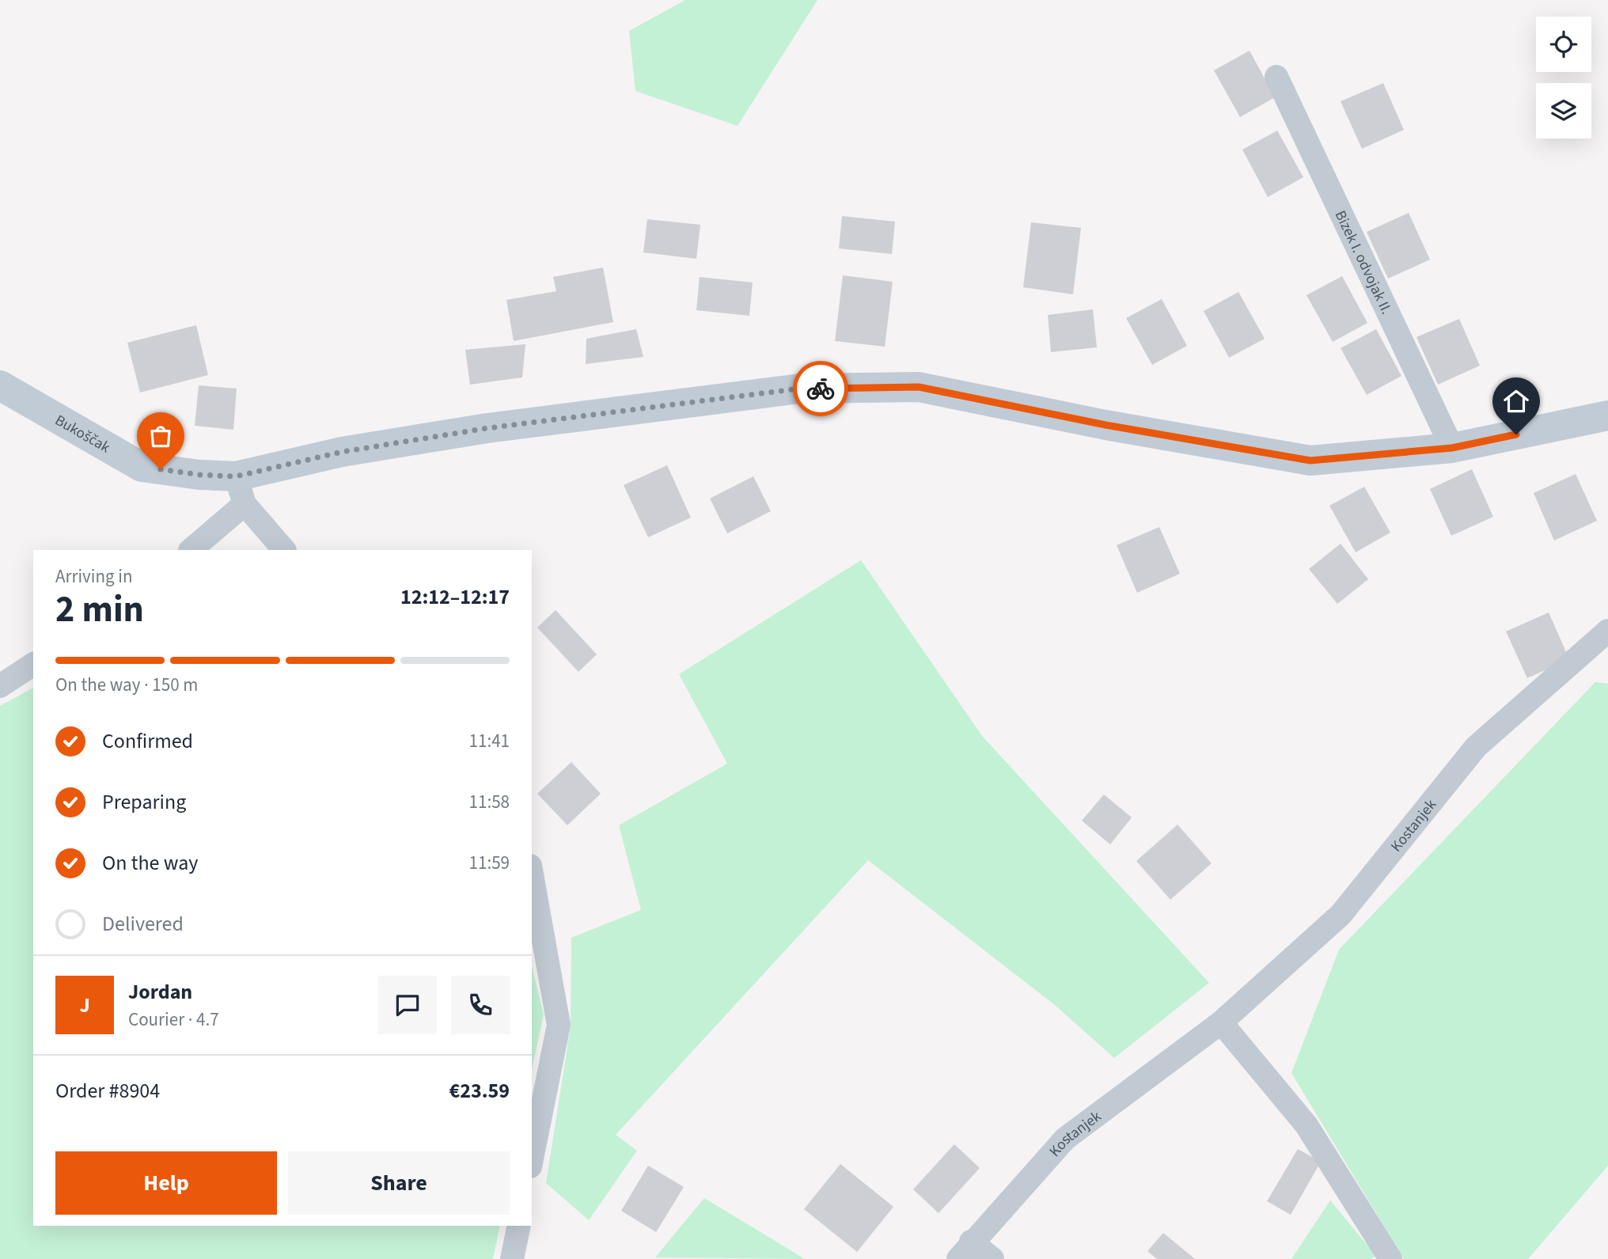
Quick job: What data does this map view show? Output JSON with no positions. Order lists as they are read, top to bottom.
{
  "streets": {
    "street": ["Bizek I. odvojak II.", "Bukoščak", "Kostanjek"]
  },
  "crossings": [
    ["Bizek I. odvojak II.", "Bukoščak"]
  ],
  "page": {
    "heading": ["2 min", "Arriving in", "12:12–12:17"],
    "panel": [
      "Jordan",
      "Courier · 4.7",
      "Order #8904",
      "€23.59"
    ],
    "bar": "On the way · 150 m",
    "list": [
      ["Confirmed", "11:41"],
      ["Preparing", "11:58"],
      ["On the way", "11:59"],
      "Delivered"
    ],
    "round": "J",
    "buttons": ["Help", "Share"]
  }
}
